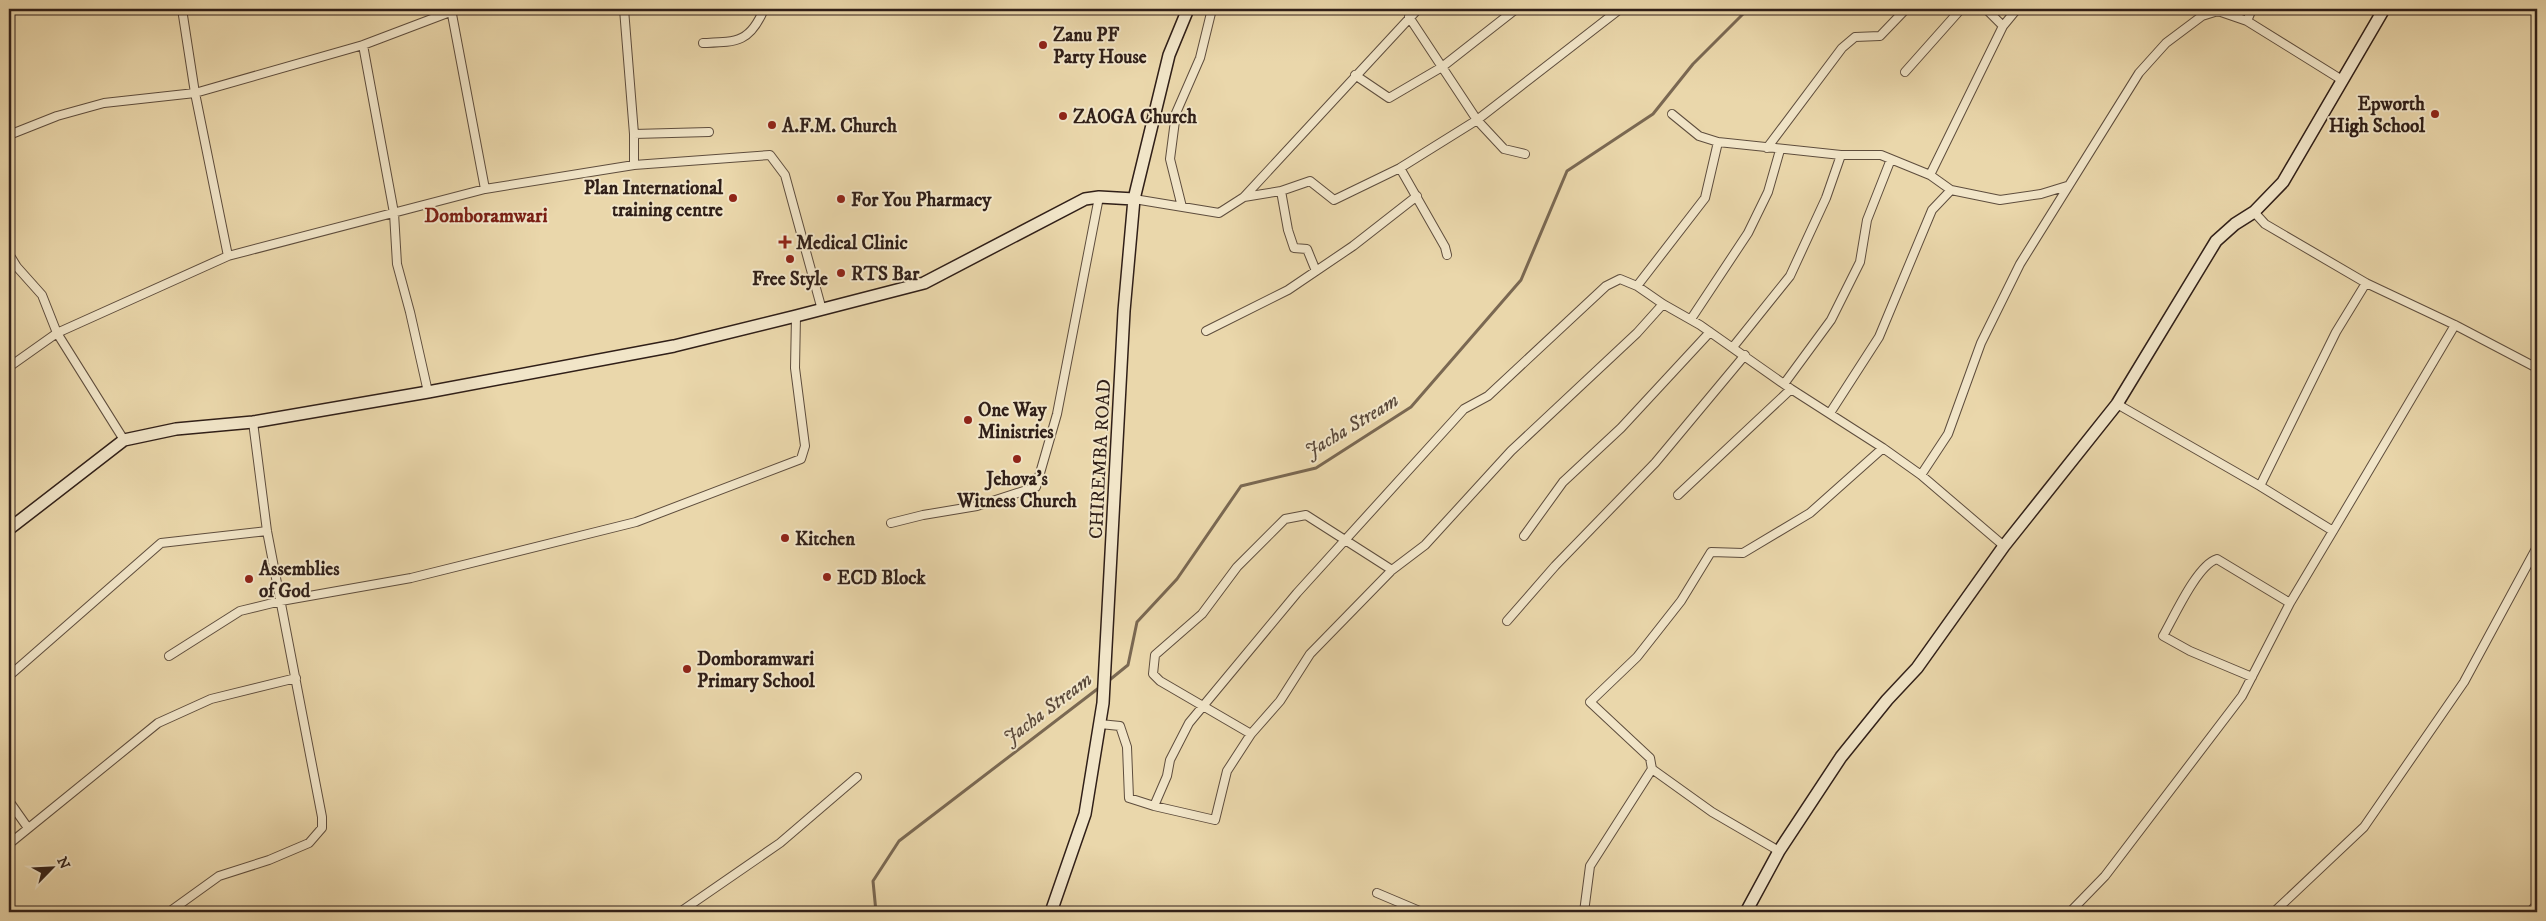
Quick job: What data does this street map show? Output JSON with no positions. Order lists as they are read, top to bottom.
{
  "streets": {
    "street": ["CHIREMBA ROAD"]
  },
  "districts": ["Domboramwari"],
  "water": ["Jacha Stream"],
  "places": {
    "other": [
      "Zanu PF Party House",
      "Epworth High School",
      "ZAOGA Church",
      "A.F.M. Church",
      "Plan International training centre",
      "For You Pharmacy",
      "Free Style",
      "RTS Bar",
      "One Way Ministries",
      "Jehova's Witness Church",
      "Kitchen",
      "ECD Block",
      "Assemblies of God",
      "Domboramwari Primary School"
    ],
    "health": ["Medical Clinic"]
  },
  "north": "top right"
}
